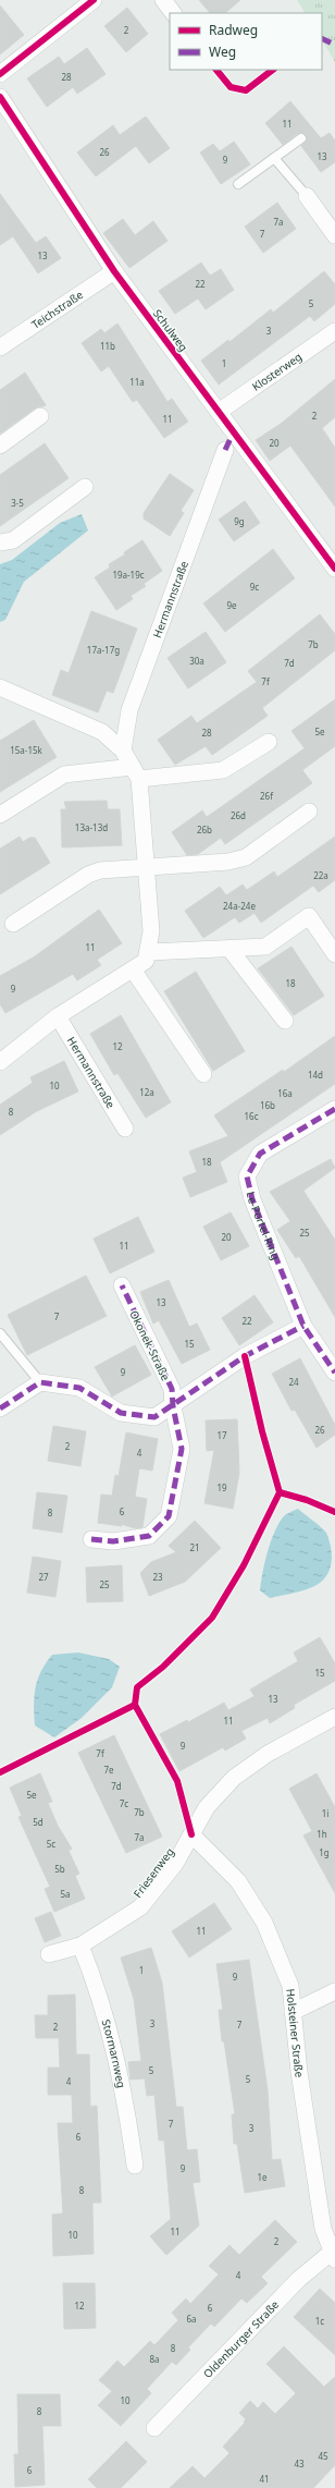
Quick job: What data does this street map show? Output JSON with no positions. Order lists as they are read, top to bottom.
{
  "streets": {
    "street": [
      "Teichstraße",
      "Schulweg",
      "Klosterweg",
      "Hermannstraße",
      "Le-Portel-Ring",
      "Okonek-Straße",
      "Friesenweg",
      "Holsteiner Straße",
      "Stormarnweg",
      "Oldenburger Straße"
    ]
  },
  "crossings": [
    ["Teichstraße", "Schulweg"],
    ["Schulweg", "Klosterweg"],
    ["Friesenweg", "Holsteiner Straße"],
    ["Friesenweg", "Stormarnweg"],
    ["Holsteiner Straße", "Oldenburger Straße"]
  ],
  "house_numbers": [
    "2",
    "28",
    "11",
    "26",
    "13",
    "9",
    "7a",
    "7",
    "13",
    "22",
    "5",
    "3",
    "11b",
    "1",
    "11a",
    "2",
    "11",
    "20",
    "3-5",
    "9g",
    "19a-19c",
    "9c",
    "9e",
    "7b",
    "17a-17g",
    "30a",
    "7d",
    "7f",
    "5e",
    "28",
    "15a-15k",
    "26f",
    "26d",
    "13a-13d",
    "26b",
    "22a",
    "24a-24e",
    "11",
    "18",
    "9",
    "12",
    "14d",
    "10",
    "12a",
    "16a",
    "16b",
    "8",
    "16c",
    "18",
    "25",
    "20",
    "11",
    "13",
    "7",
    "22",
    "15",
    "9",
    "24",
    "26",
    "17",
    "2",
    "4",
    "19",
    "6",
    "8",
    "21",
    "27",
    "23",
    "25",
    "15",
    "13",
    "11",
    "9",
    "7f",
    "7e",
    "7d",
    "5e",
    "7c",
    "7b",
    "1i",
    "5d",
    "1h",
    "7a",
    "5c",
    "1g",
    "5b",
    "5a",
    "11",
    "1",
    "9",
    "3",
    "7",
    "2",
    "5",
    "5",
    "4",
    "7",
    "3",
    "6",
    "9",
    "1e",
    "8",
    "11",
    "10",
    "2",
    "4",
    "12",
    "6",
    "6a",
    "1c",
    "8",
    "8a",
    "10",
    "8",
    "45",
    "43",
    "6",
    "41"
  ],
  "legend": ["Radweg", "Weg"]
}
